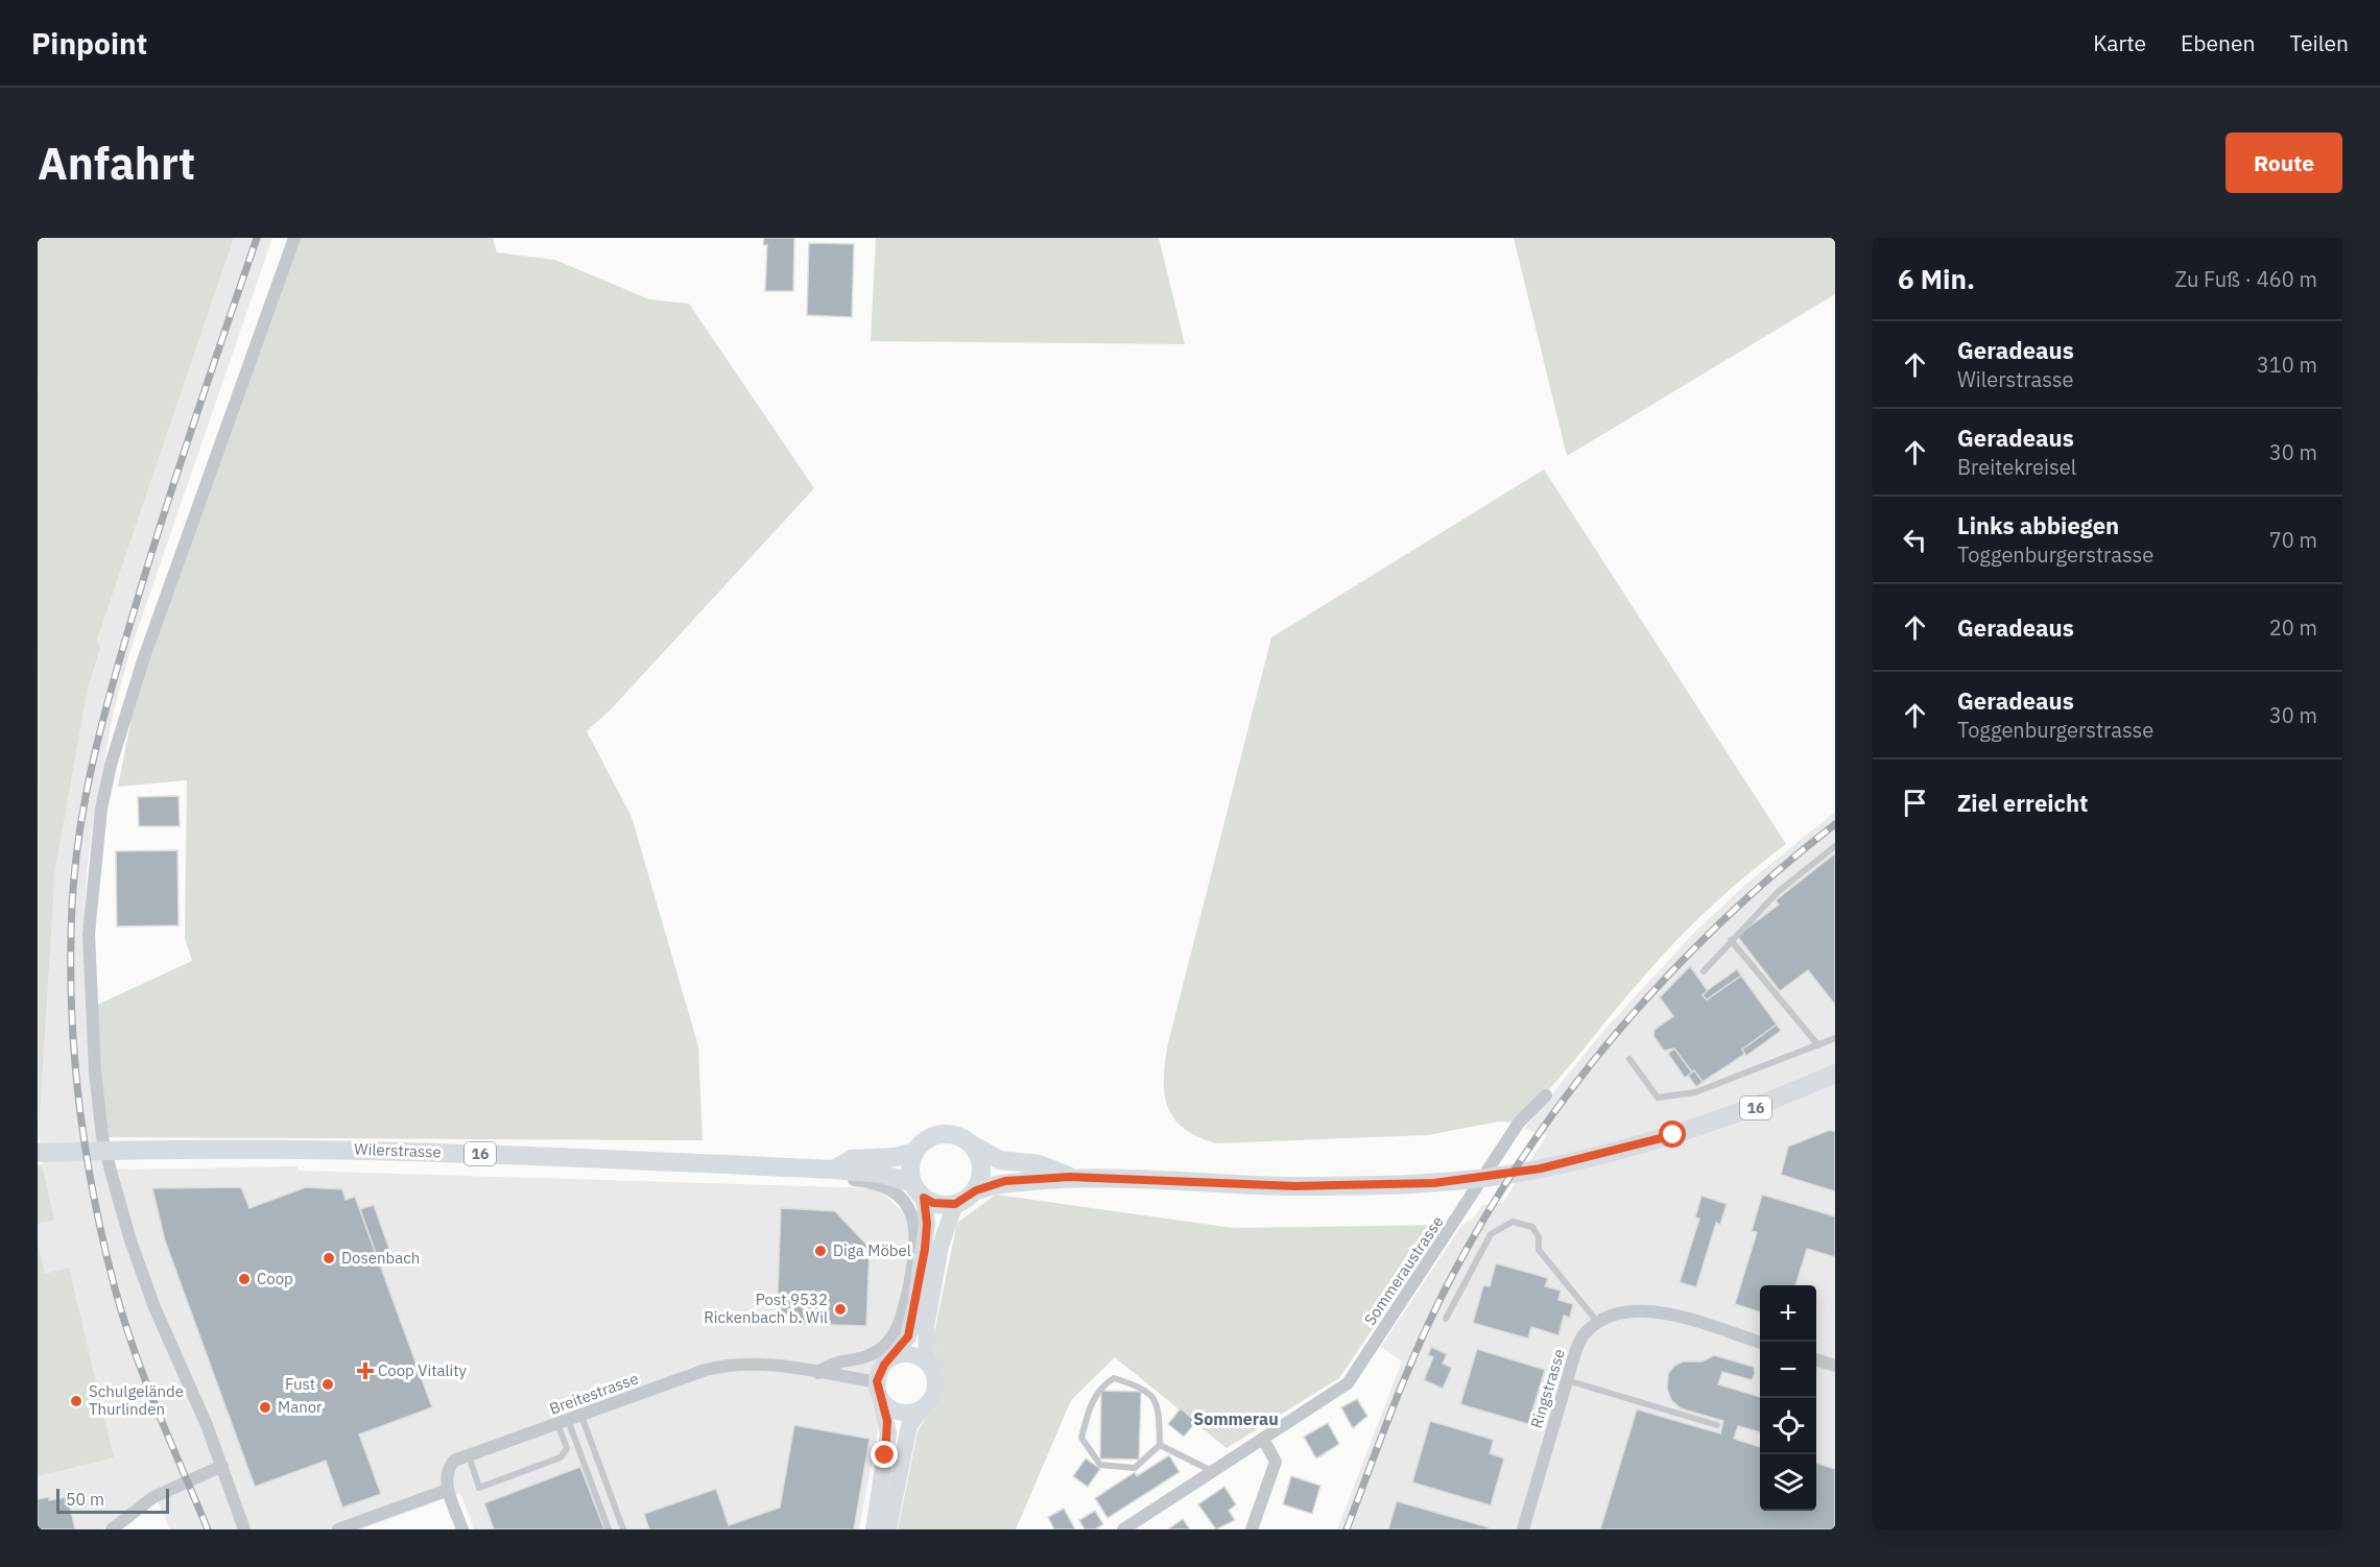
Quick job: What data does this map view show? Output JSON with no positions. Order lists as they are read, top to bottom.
{
  "streets": {
    "main road": ["16", "Wilerstrasse"],
    "street": ["Sommeraustrasse", "Ringstrasse", "Breitestrasse"]
  },
  "crossings": [
    ["16", "Wilerstrasse"]
  ],
  "districts": ["Sommerau"],
  "places": {
    "other": [
      "Diga Möbel",
      "Dosenbach",
      "Coop",
      "Post 9532 Rickenbach b. Wil",
      "Fust",
      "Schulgelände Thurlinden",
      "Manor"
    ],
    "health": ["Coop Vitality"]
  },
  "scale_bar": "50 m",
  "page": {
    "header": "Pinpoint",
    "nav": ["Karte", "Ebenen", "Teilen"],
    "buttons": "Route",
    "title": "Anfahrt",
    "heading": ["6 Min.", "Zu Fuß · 460 m"],
    "list": [
      ["Geradeaus", "Wilerstrasse", "310 m"],
      ["Geradeaus", "Breitekreisel", "30 m"],
      ["Links abbiegen", "Toggenburgerstrasse", "70 m"],
      ["Geradeaus", "20 m"],
      ["Geradeaus", "Toggenburgerstrasse", "30 m"],
      "Ziel erreicht"
    ],
    "map_buttons": ["+", "−"],
    "scale": "50 m"
  }
}
